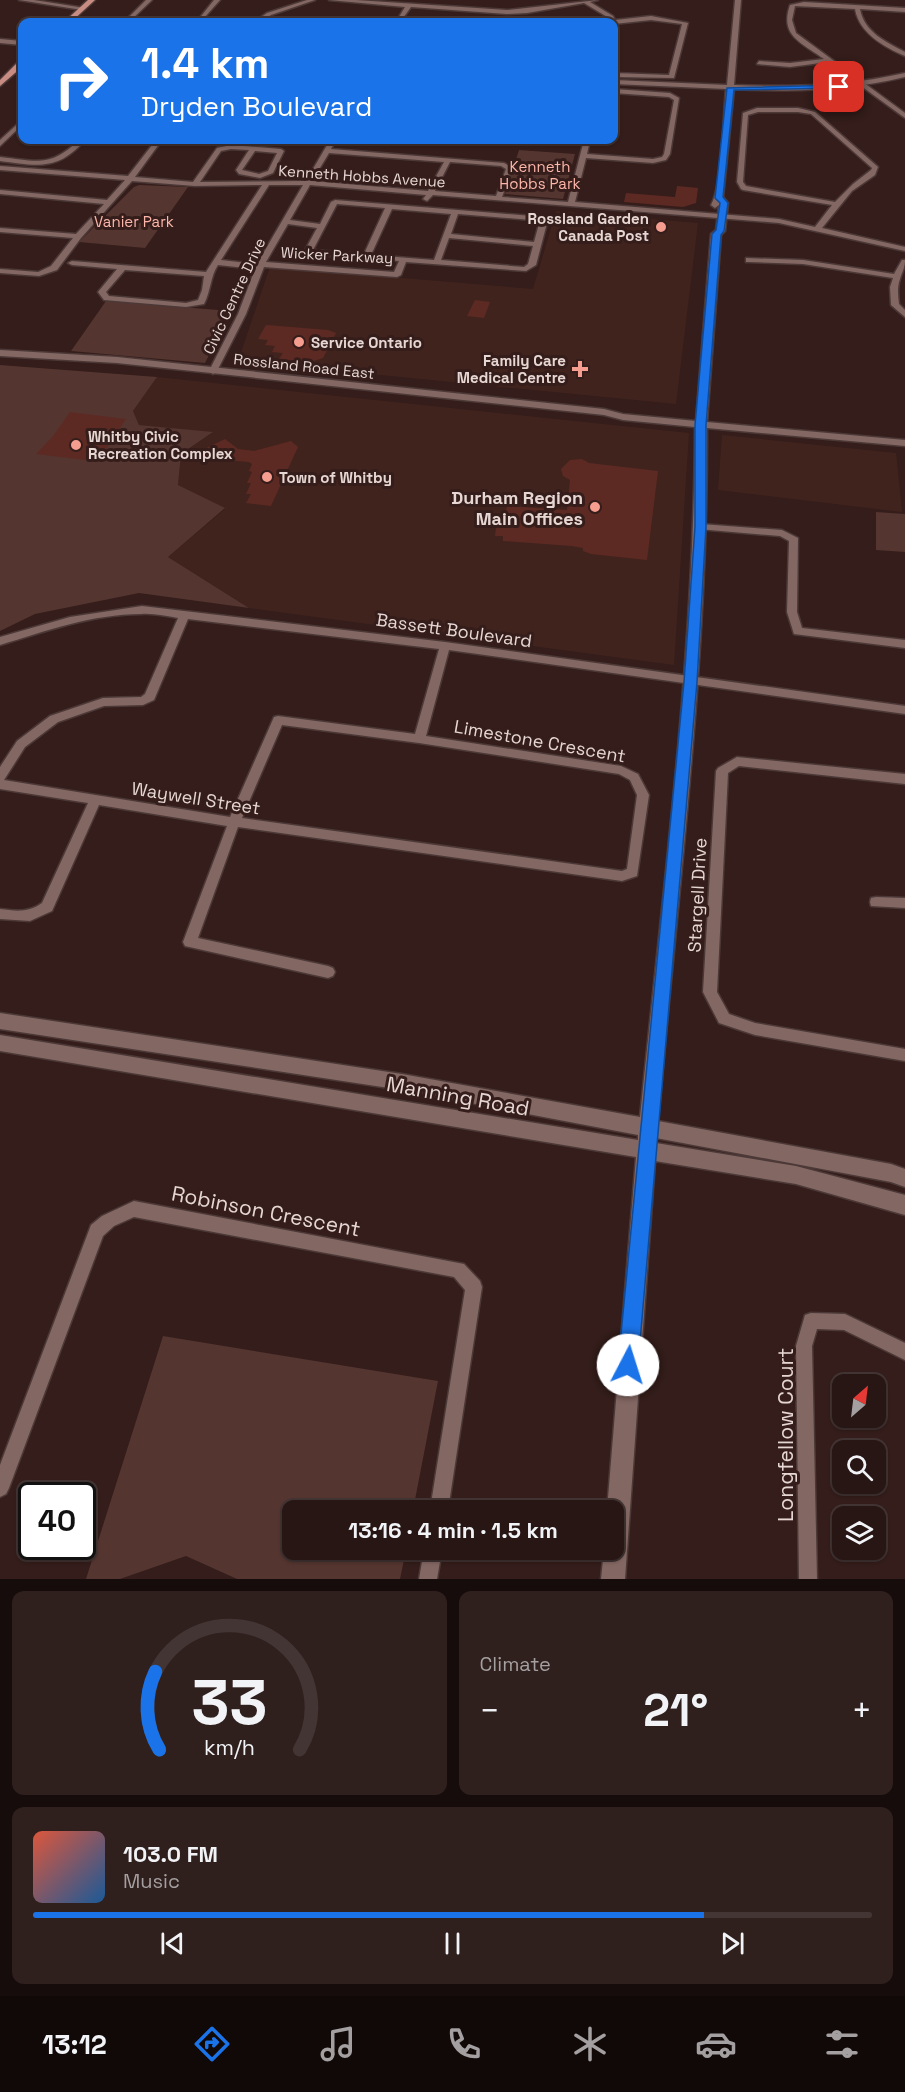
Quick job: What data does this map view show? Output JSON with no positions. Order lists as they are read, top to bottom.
{
  "streets": {
    "street": [
      "Kenneth Hobbs Avenue",
      "Wicker Parkway",
      "Civic Centre Drive",
      "Rossland Road East",
      "Bassett Boulevard",
      "Limestone Crescent",
      "Waywell Street",
      "Stargell Drive",
      "Manning Road",
      "Robinson Crescent",
      "Longfellow Court"
    ]
  },
  "crossings": [
    ["Kenneth Hobbs Avenue", "Civic Centre Drive"],
    ["Wicker Parkway", "Civic Centre Drive"],
    ["Civic Centre Drive", "Rossland Road East"],
    ["Limestone Crescent", "Waywell Street"]
  ],
  "parks": ["Kenneth Hobbs Park", "Vanier Park"],
  "places": {
    "other": [
      "Rossland Garden Canada Post",
      "Service Ontario",
      "Whitby Civic Recreation Complex",
      "Town of Whitby",
      "Durham Region Main Offices"
    ],
    "health": ["Family Care Medical Centre"]
  },
  "north": "top right",
  "page": {
    "turn": ["1.4 km", "Dryden Boulevard"],
    "limit": "40",
    "trip": "13:16 · 4 min · 1.5 km",
    "tile": "Climate",
    "heat": ["−", "21°", "+"],
    "song": ["103.0 FM", "Music"],
    "tabs": "13:12",
    "gauge": ["33", "km/h"]
  }
}
